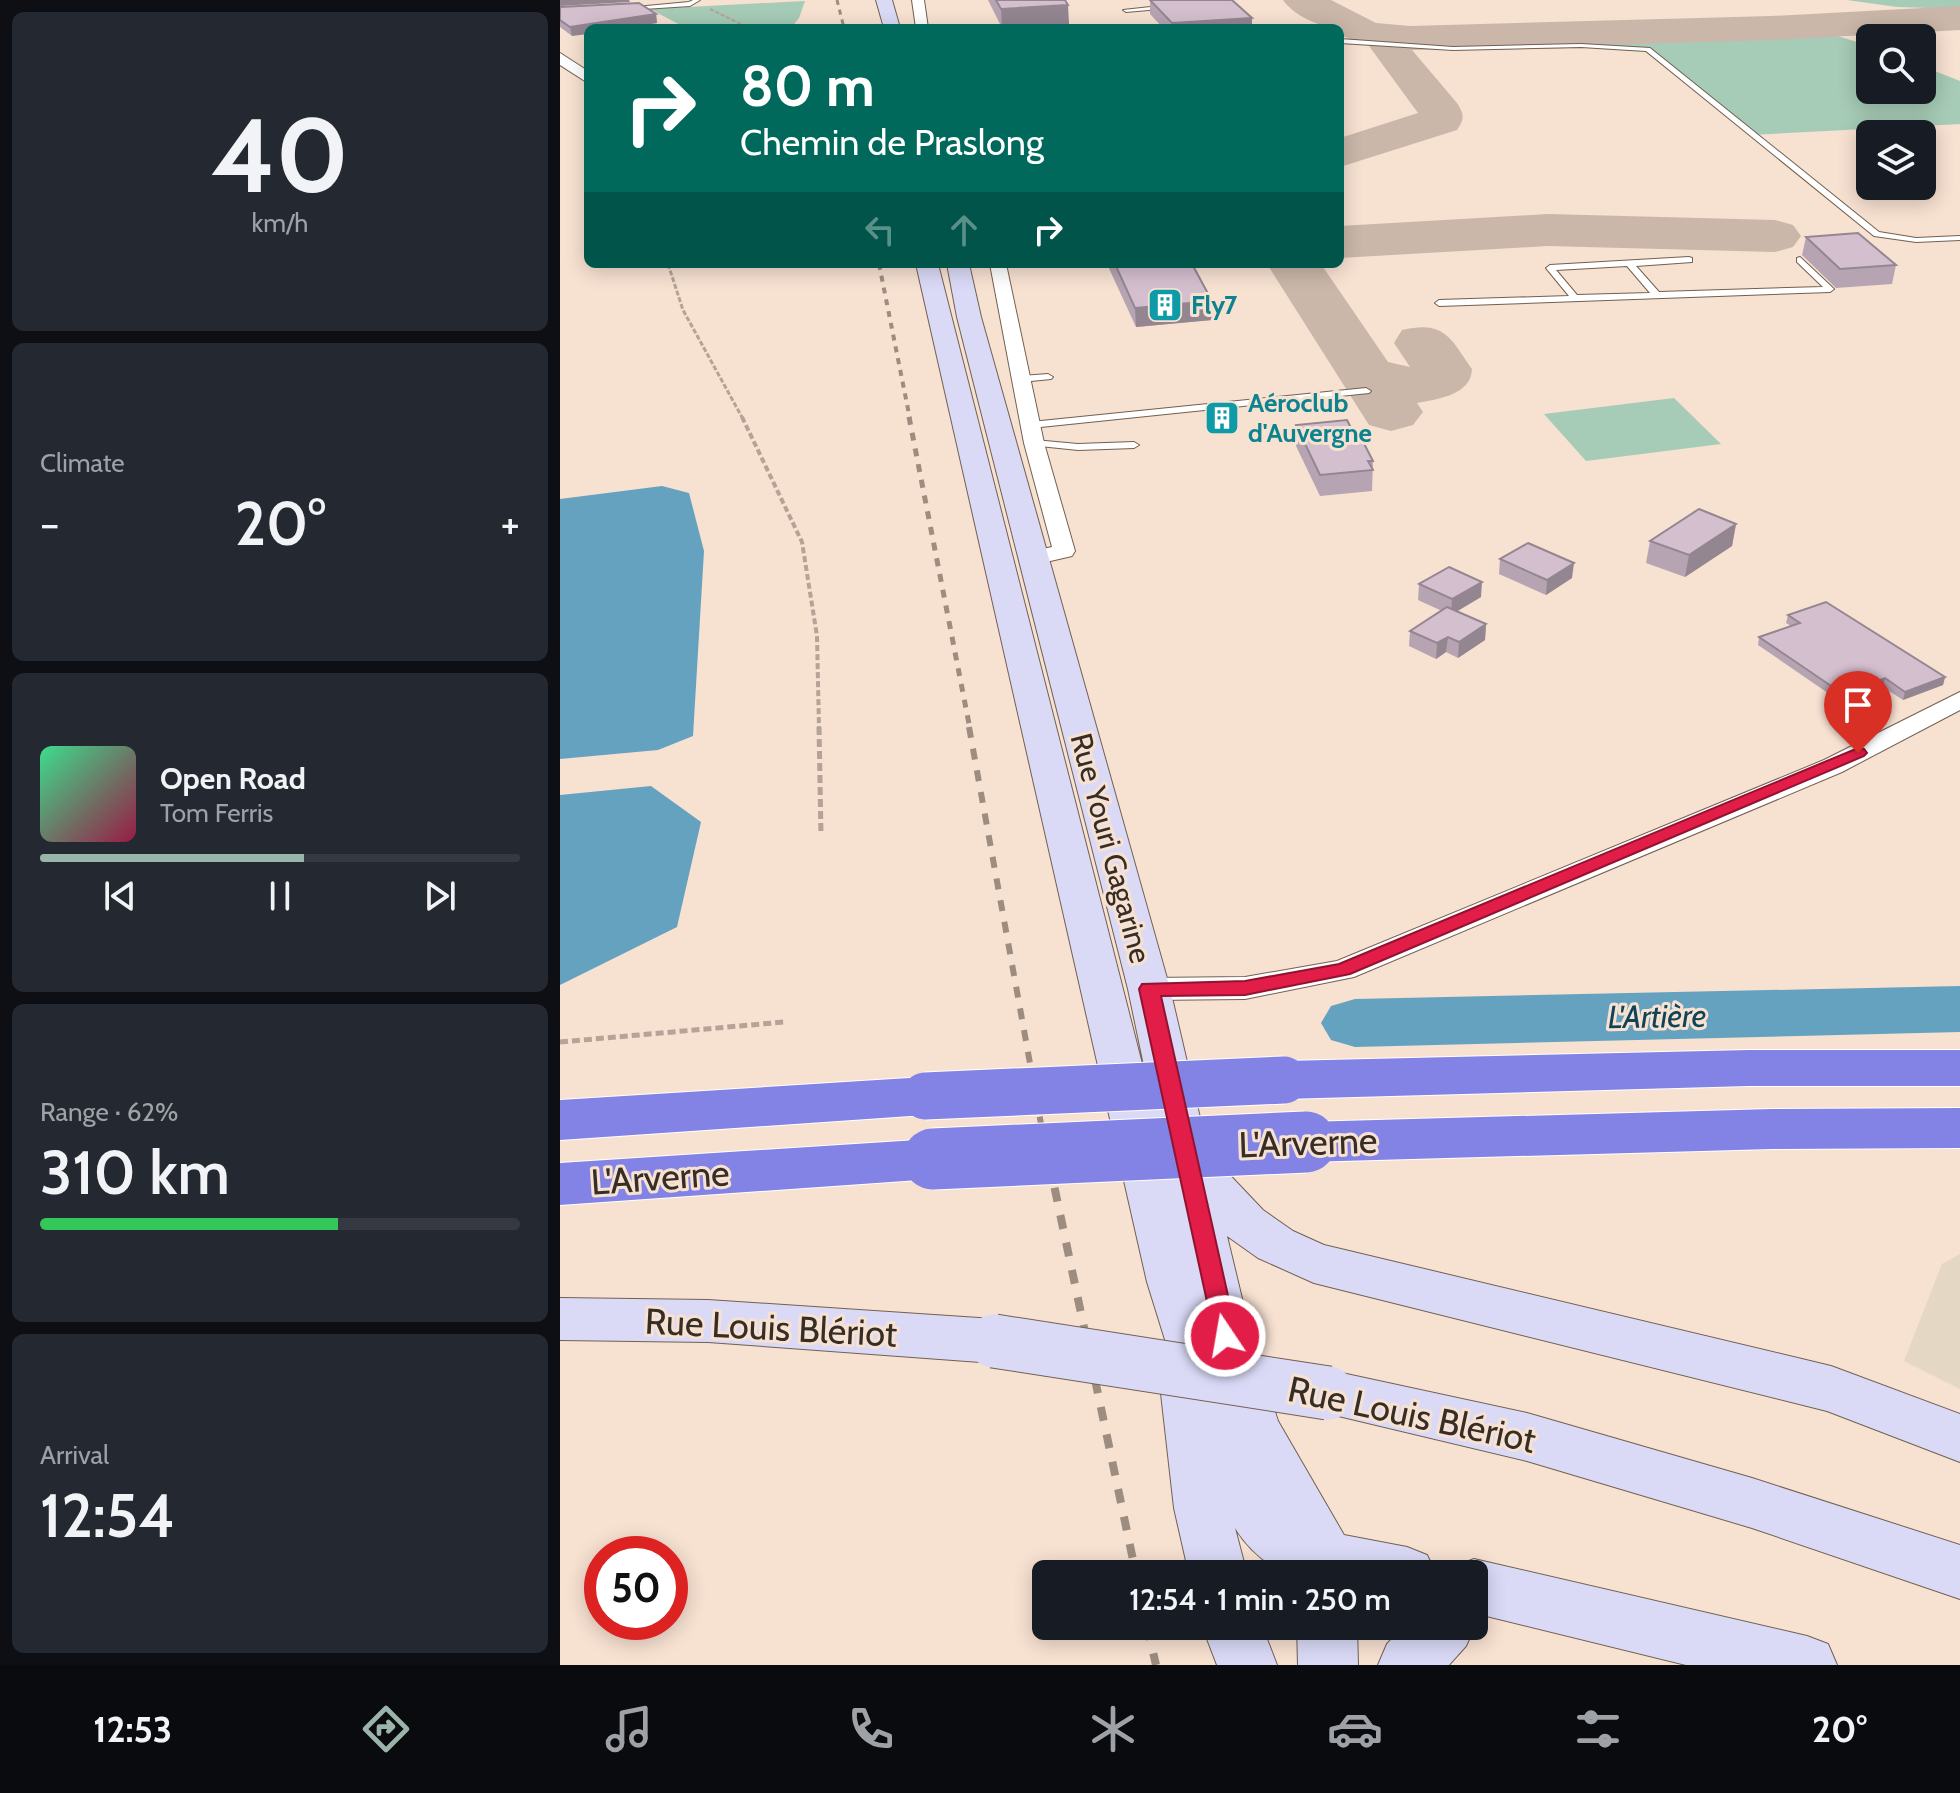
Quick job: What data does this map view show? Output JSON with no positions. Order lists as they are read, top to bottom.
{
  "streets": {
    "highway": ["L'Arverne"],
    "main road": ["Rue Youri Gagarine", "Rue Louis Blériot"]
  },
  "water": ["L'Artière"],
  "places": {
    "building": ["Fly7", "Aéroclub d'Auvergne"]
  },
  "page": {
    "tile": [
      ["40", "km/h"],
      "Climate",
      ["Range · 62%", "310 km"],
      ["Arrival", "12:54"]
    ],
    "turn": ["80 m", "Chemin de Praslong"],
    "heat": ["−", "20°", "+"],
    "song": ["Open Road", "Tom Ferris"],
    "limit": "50",
    "trip": "12:54 · 1 min · 250 m",
    "tabs": ["12:53", "20°"]
  }
}
